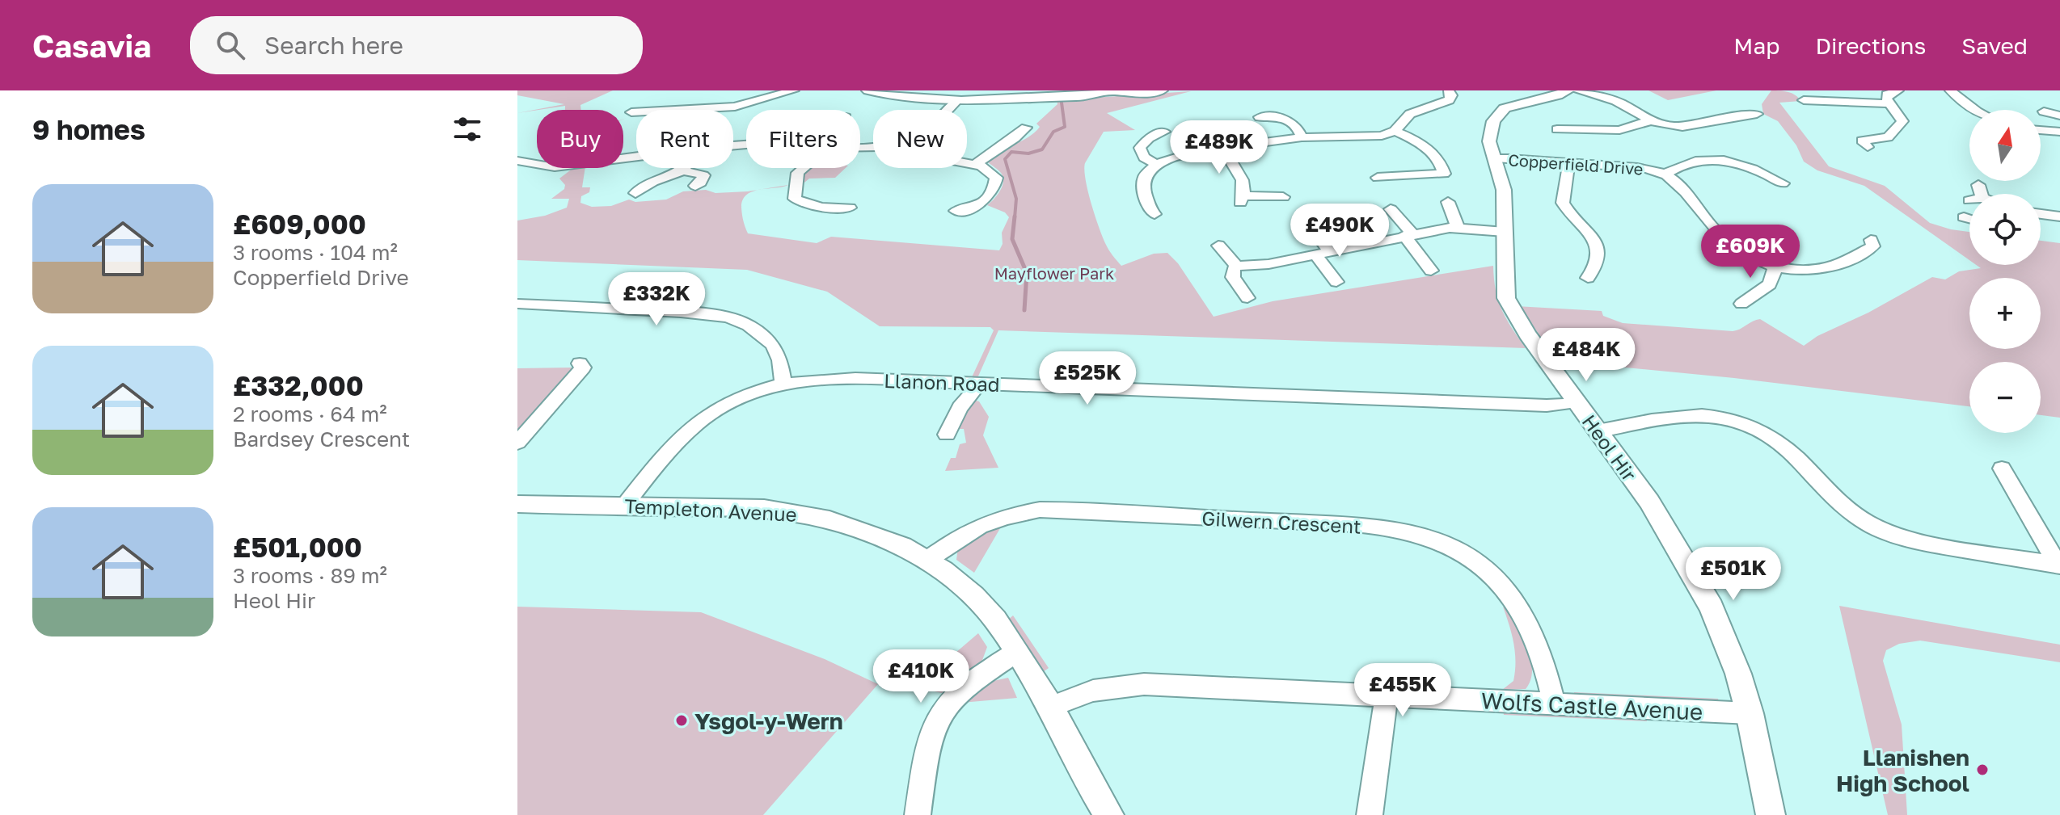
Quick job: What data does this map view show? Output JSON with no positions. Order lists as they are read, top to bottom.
{
  "streets": {
    "street": [
      "Copperfield Drive",
      "Llanon Road",
      "Heol Hir",
      "Templeton Avenue",
      "Gilwern Crescent",
      "Wolfs Castle Avenue"
    ]
  },
  "crossings": [
    ["Copperfield Drive", "Heol Hir"],
    ["Llanon Road", "Heol Hir"],
    ["Llanon Road", "Templeton Avenue"],
    ["Heol Hir", "Wolfs Castle Avenue"],
    ["Templeton Avenue", "Gilwern Crescent"],
    ["Templeton Avenue", "Wolfs Castle Avenue"],
    ["Gilwern Crescent", "Wolfs Castle Avenue"]
  ],
  "parks": ["Mayflower Park"],
  "places": ["Ysgol-y-Wern", "Llanishen High School"],
  "north": "top",
  "page": {
    "header": "Casavia",
    "search": "Search here",
    "nav": ["Map", "Directions", "Saved"],
    "heading": "9 homes",
    "map_buttons": ["+", "−"],
    "chip": [
      "Buy",
      "Rent",
      "Filters",
      "New"
    ],
    "price": [
      "£489K",
      "£490K",
      "£609K",
      "£332K",
      "£484K",
      "£525K",
      "£501K",
      "£410K",
      "£455K"
    ],
    "list": [
      {
        "name": "£609,000",
        "note": "3 rooms · 104 m² · Copperfield Drive"
      },
      {
        "name": "£332,000",
        "note": "2 rooms · 64 m² · Bardsey Crescent"
      },
      {
        "name": "£501,000",
        "note": "3 rooms · 89 m² · Heol Hir"
      }
    ]
  }
}
